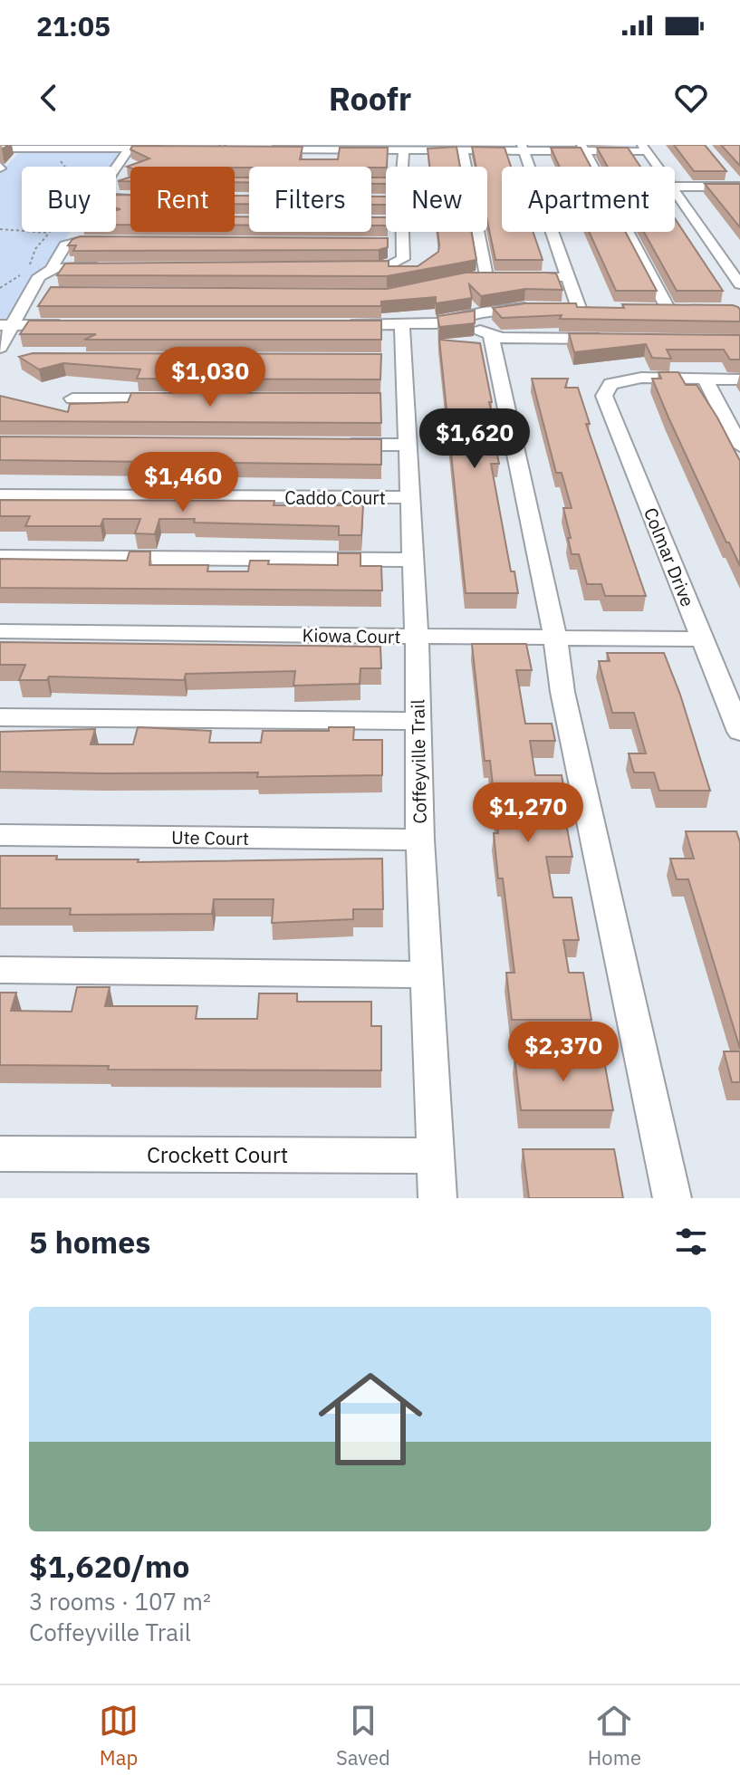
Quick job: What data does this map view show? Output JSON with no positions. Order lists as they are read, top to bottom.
{
  "streets": {
    "street": [
      "Caddo Court",
      "Colmar Drive",
      "Kiowa Court",
      "Coffeyville Trail",
      "Ute Court",
      "Crockett Court"
    ]
  },
  "crossings": [
    ["Caddo Court", "Coffeyville Trail"],
    ["Colmar Drive", "Kiowa Court"],
    ["Kiowa Court", "Coffeyville Trail"],
    ["Coffeyville Trail", "Ute Court"],
    ["Coffeyville Trail", "Crockett Court"]
  ],
  "page": {
    "status": "21:05",
    "header": "Roofr",
    "chip": [
      "Buy",
      "Rent",
      "Filters",
      "New",
      "Apartment"
    ],
    "price": [
      "$1,030",
      "$1,620",
      "$1,460",
      "$1,270",
      "$2,370"
    ],
    "heading": "5 homes",
    "list": [
      {
        "name": "$1,620/mo",
        "note": "3 rooms · 107 m² · Coffeyville Trail"
      }
    ],
    "tabs": ["Map", "Saved", "Home"]
  }
}
